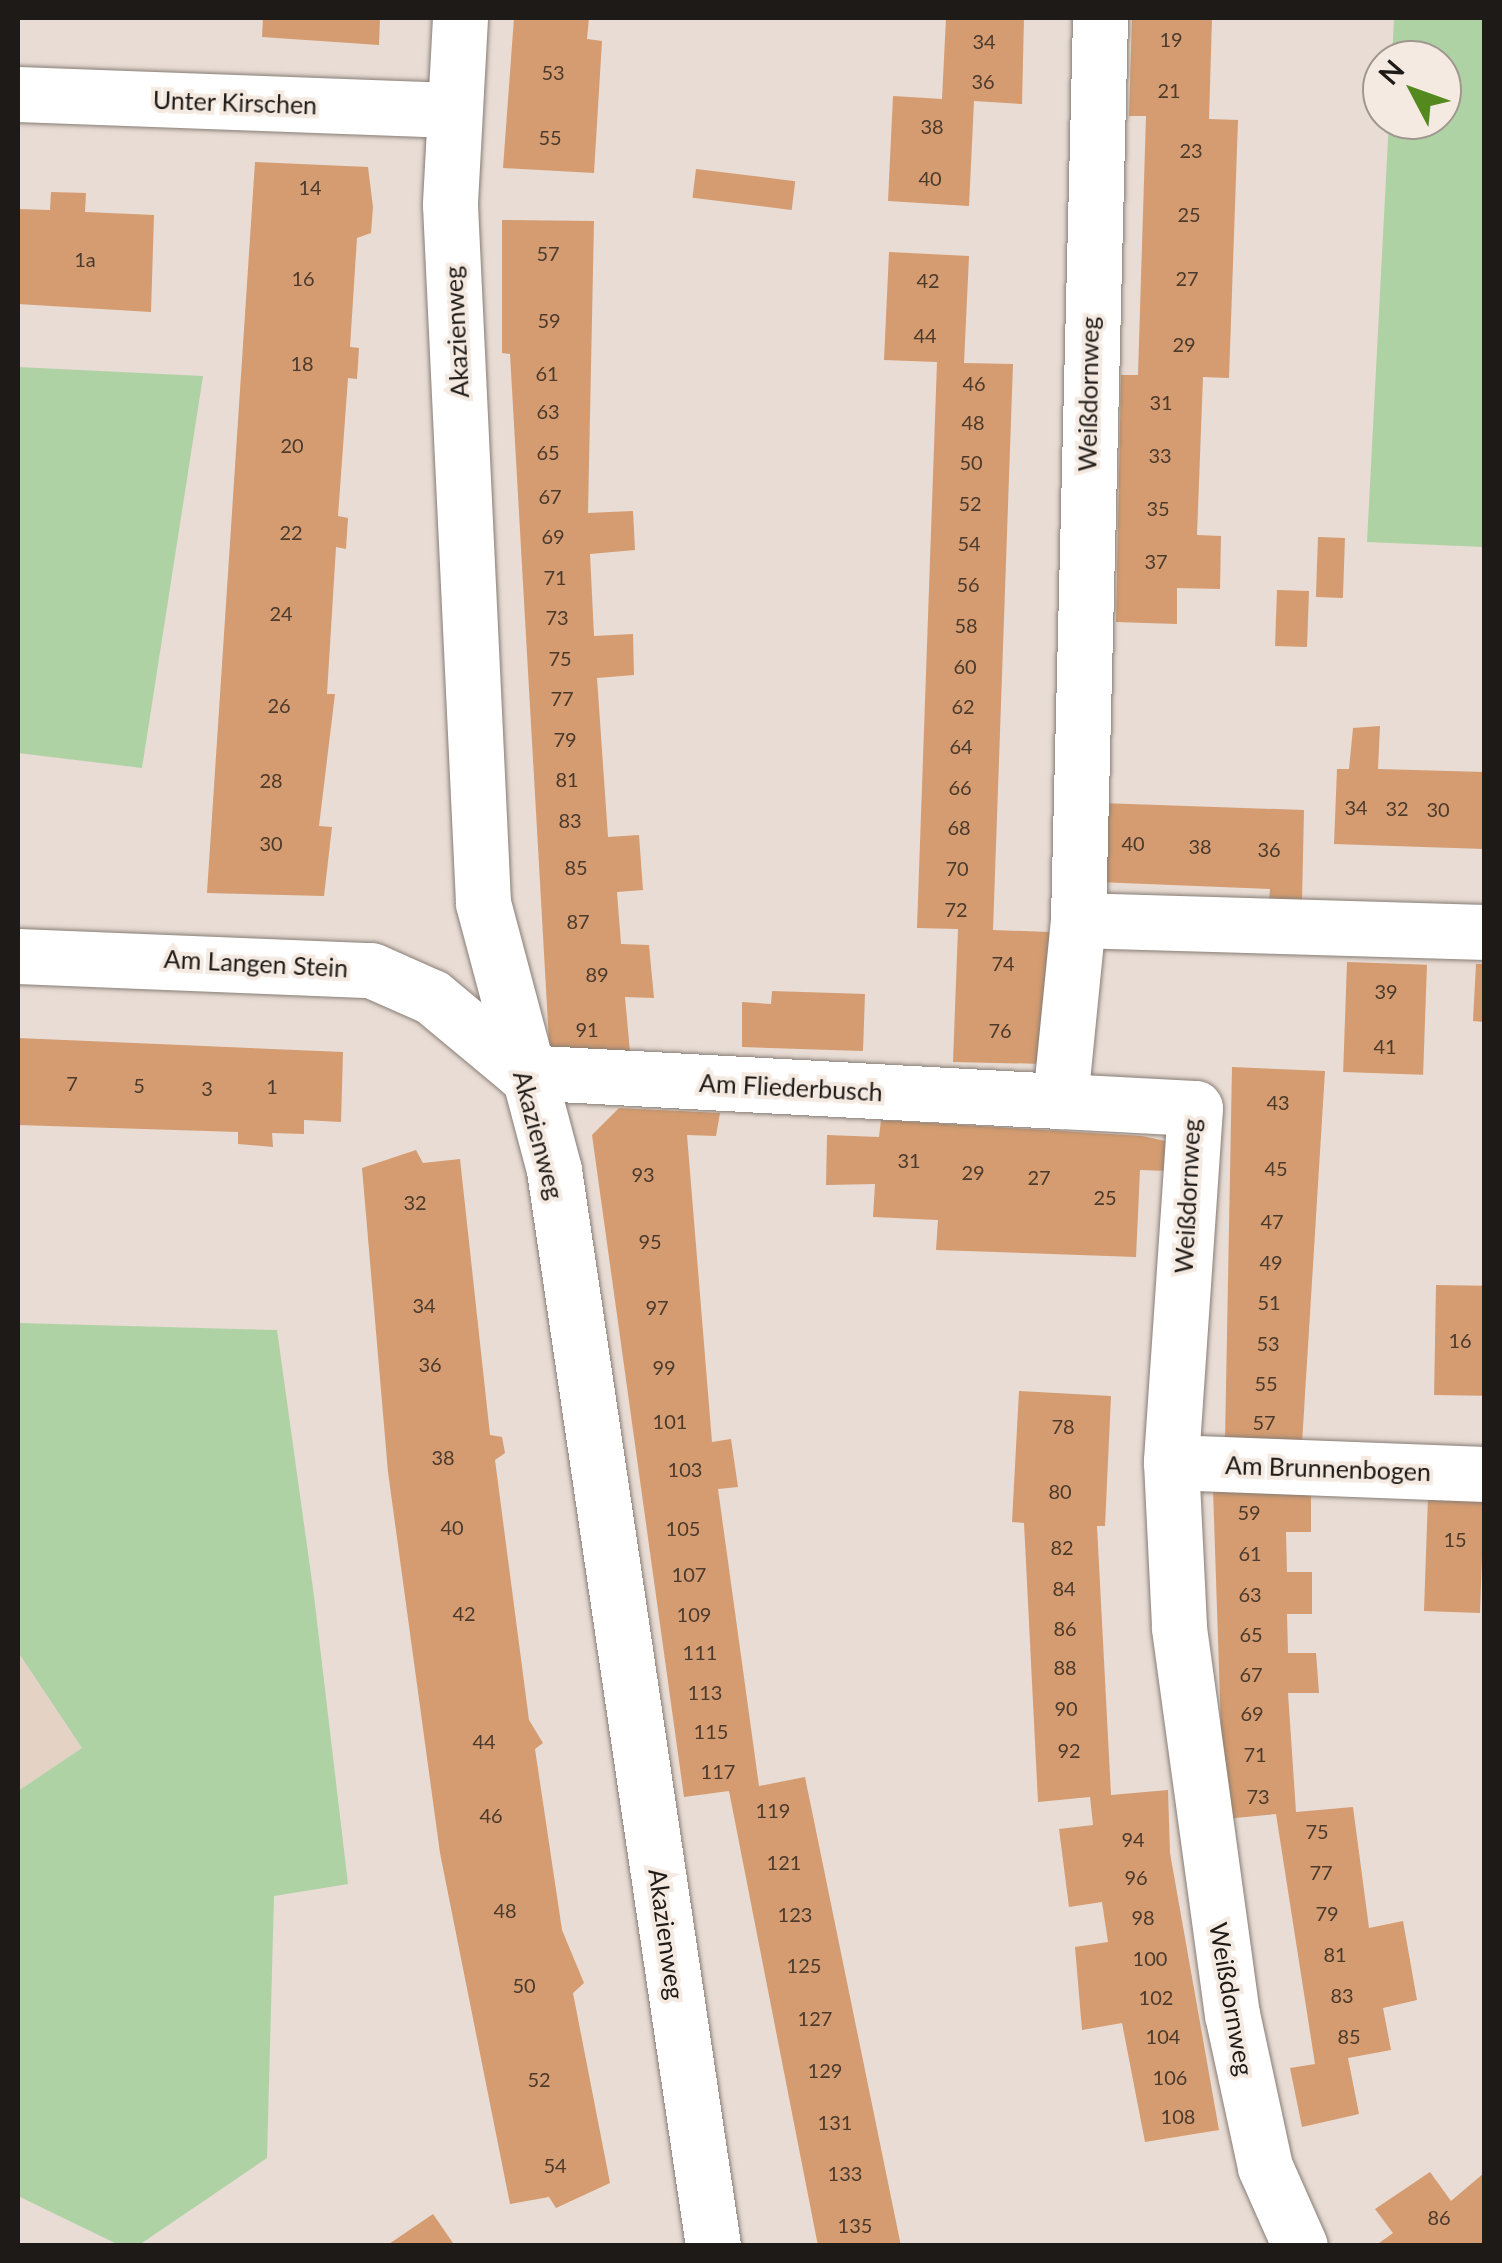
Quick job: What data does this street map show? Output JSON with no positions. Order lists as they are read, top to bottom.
{
  "streets": {
    "street": [
      "Unter Kirschen",
      "Akazienweg",
      "Weißdornweg",
      "Am Langen Stein",
      "Am Fliederbusch",
      "Am Brunnenbogen"
    ]
  },
  "crossings": [
    ["Unter Kirschen", "Akazienweg"],
    ["Akazienweg", "Am Langen Stein"],
    ["Akazienweg", "Am Fliederbusch"],
    ["Weißdornweg", "Am Fliederbusch"],
    ["Weißdornweg", "Am Brunnenbogen"],
    ["Am Langen Stein", "Am Fliederbusch"]
  ],
  "house_numbers": [
    "19",
    "34",
    "53",
    "36",
    "21",
    "38",
    "55",
    "23",
    "40",
    "14",
    "25",
    "57",
    "1a",
    "16",
    "27",
    "42",
    "59",
    "44",
    "29",
    "18",
    "61",
    "46",
    "31",
    "63",
    "48",
    "20",
    "65",
    "33",
    "50",
    "67",
    "52",
    "35",
    "22",
    "69",
    "54",
    "37",
    "71",
    "56",
    "24",
    "73",
    "58",
    "75",
    "60",
    "77",
    "26",
    "62",
    "79",
    "64",
    "81",
    "28",
    "66",
    "34",
    "32",
    "30",
    "83",
    "68",
    "30",
    "40",
    "38",
    "36",
    "85",
    "70",
    "72",
    "87",
    "74",
    "89",
    "39",
    "91",
    "76",
    "41",
    "7",
    "5",
    "1",
    "3",
    "43",
    "31",
    "45",
    "29",
    "93",
    "27",
    "25",
    "32",
    "47",
    "95",
    "49",
    "51",
    "34",
    "97",
    "16",
    "53",
    "36",
    "99",
    "55",
    "101",
    "57",
    "78",
    "38",
    "103",
    "80",
    "59",
    "40",
    "105",
    "15",
    "82",
    "61",
    "107",
    "84",
    "63",
    "42",
    "109",
    "86",
    "65",
    "111",
    "88",
    "67",
    "113",
    "90",
    "69",
    "115",
    "44",
    "92",
    "71",
    "117",
    "73",
    "119",
    "46",
    "75",
    "94",
    "121",
    "77",
    "96",
    "48",
    "79",
    "123",
    "98",
    "81",
    "100",
    "125",
    "50",
    "83",
    "102",
    "127",
    "104",
    "85",
    "129",
    "106",
    "52",
    "108",
    "131",
    "54",
    "133",
    "86",
    "135"
  ],
  "north": "top left"
}
